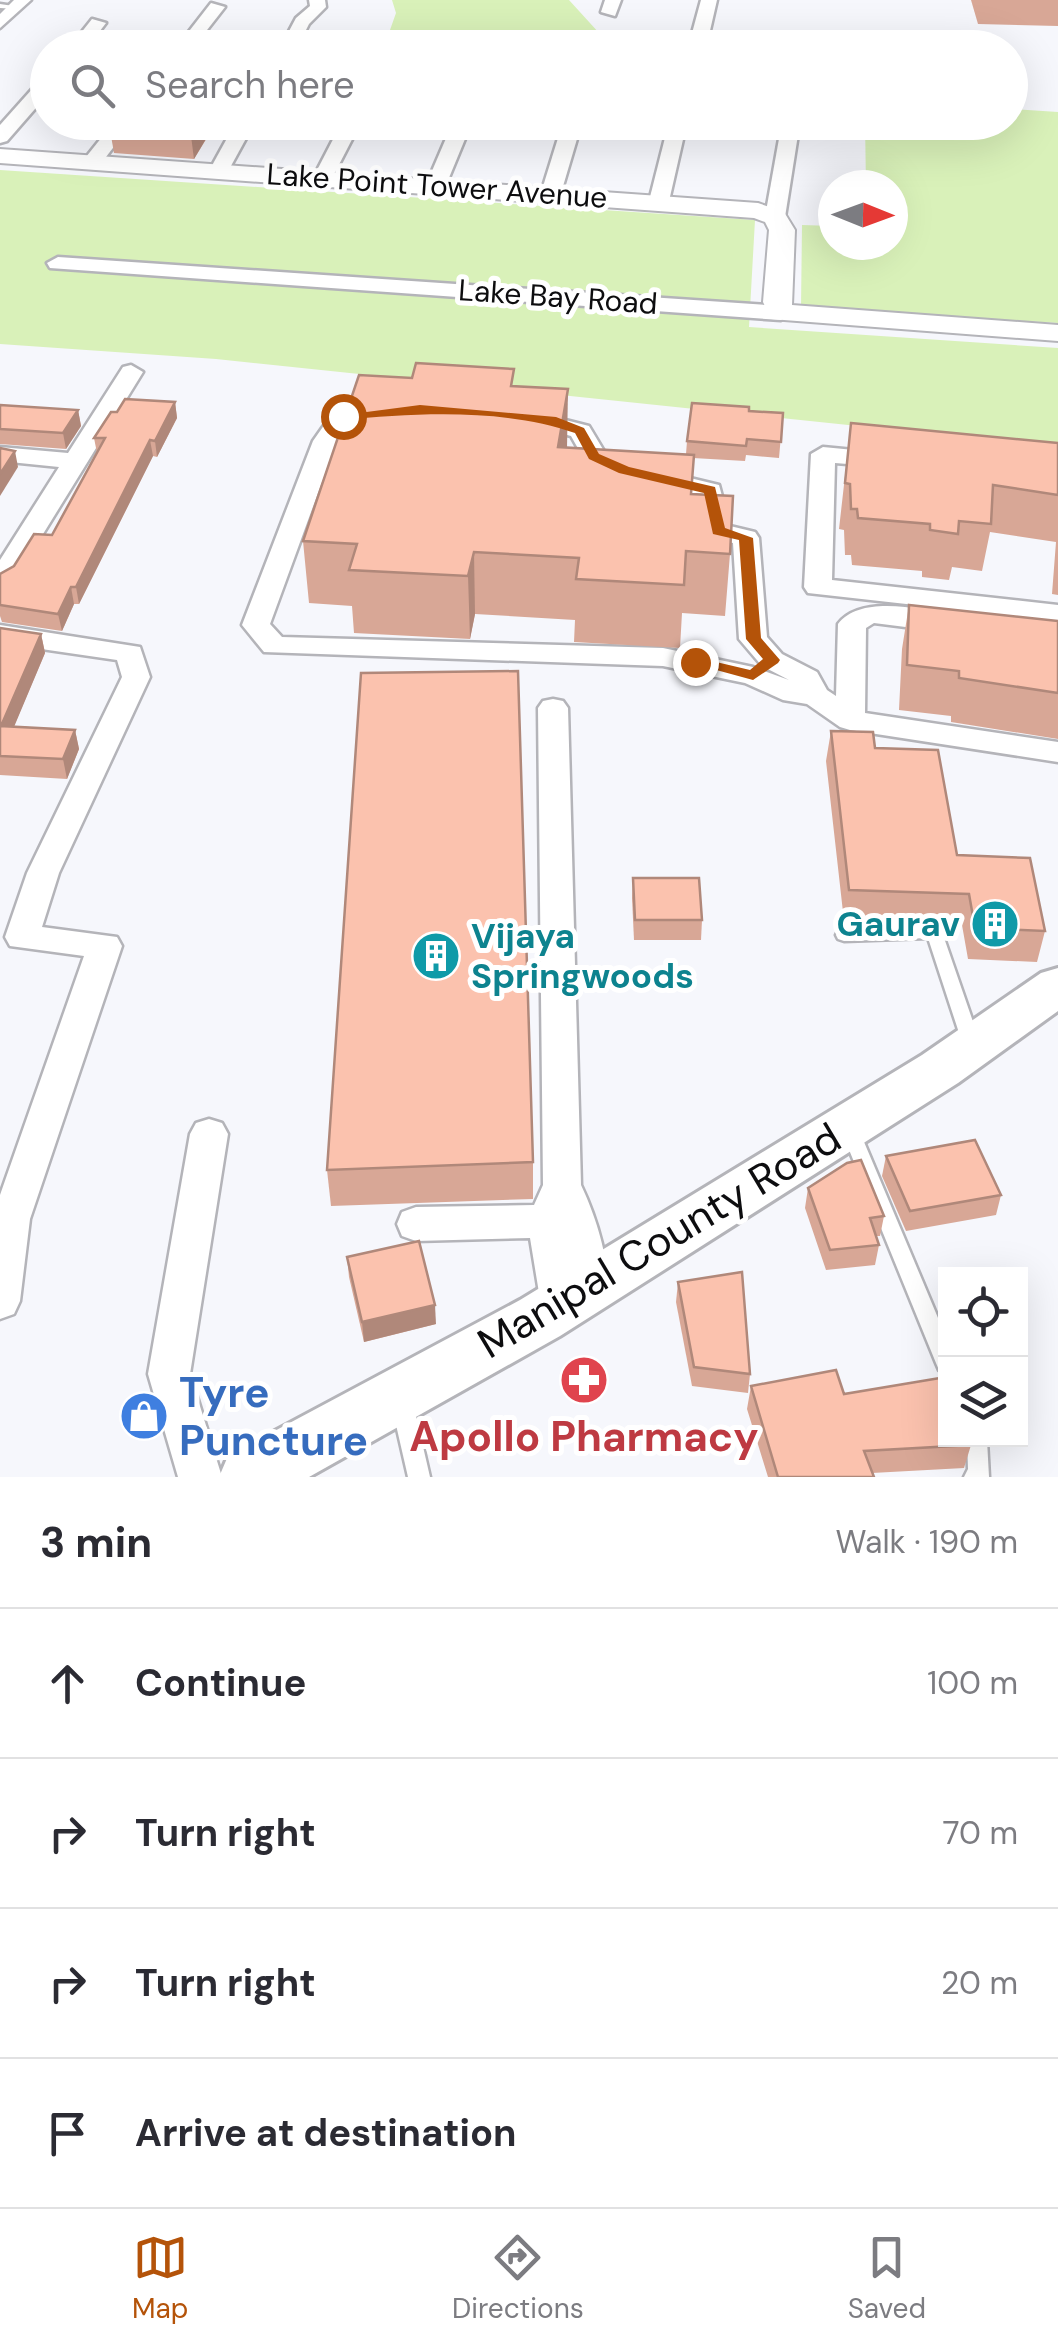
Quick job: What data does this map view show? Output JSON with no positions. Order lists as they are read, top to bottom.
{
  "streets": {
    "main road": ["Manipal County Road"],
    "street": ["Lake Point Tower Avenue", "Lake Bay Road"]
  },
  "places": {
    "building": ["Gaurav", "Vijaya Springwoods"],
    "pharmacy": ["Apollo Pharmacy"],
    "shop": ["Tyre Puncture"]
  },
  "north": "right",
  "page": {
    "search": "Search here",
    "heading": ["3 min", "Walk · 190 m"],
    "list": [
      ["Continue", "100 m"],
      ["Turn right", "70 m"],
      ["Turn right", "20 m"],
      "Arrive at destination"
    ],
    "nav": ["Map", "Directions", "Saved"]
  }
}
